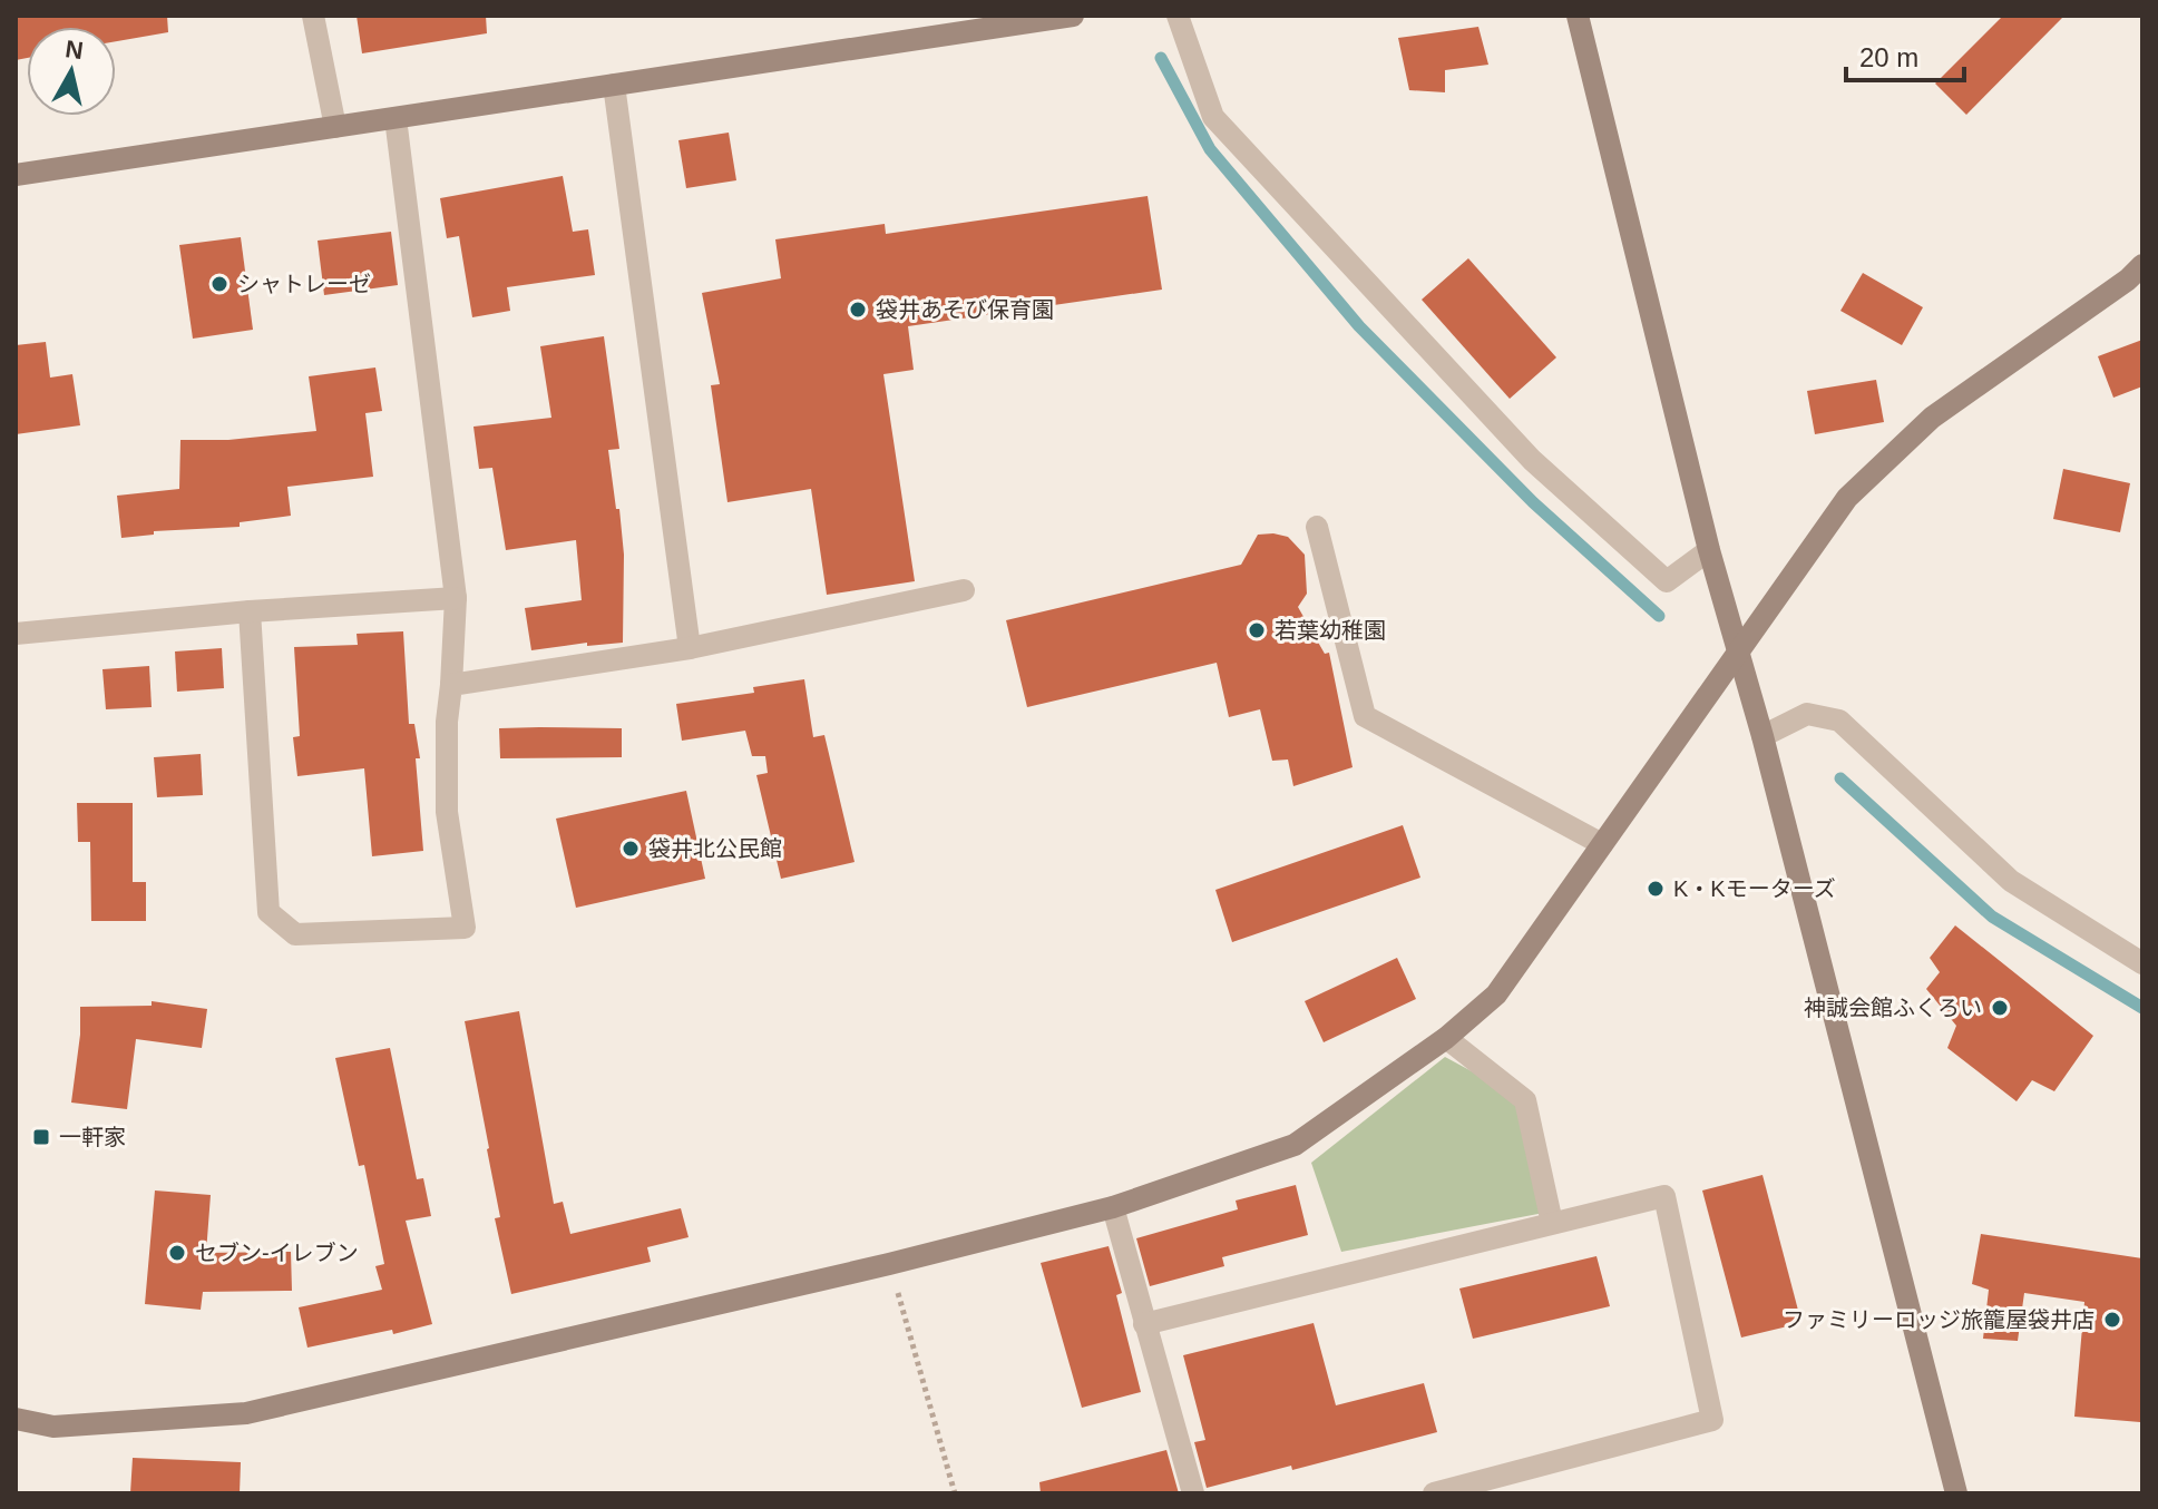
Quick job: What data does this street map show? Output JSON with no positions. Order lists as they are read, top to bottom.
{
  "places": {
    "other": [
      "シャトレーゼ",
      "袋井あそび保育園",
      "若葉幼稚園",
      "袋井北公民館",
      "K・Kモーターズ",
      "神誠会館ふくろい",
      "セブン-イレブン",
      "ファミリーロッジ旅籠屋袋井店"
    ],
    "transit": ["一軒家"]
  },
  "scale_bar": "20 m",
  "north": "top"
}
